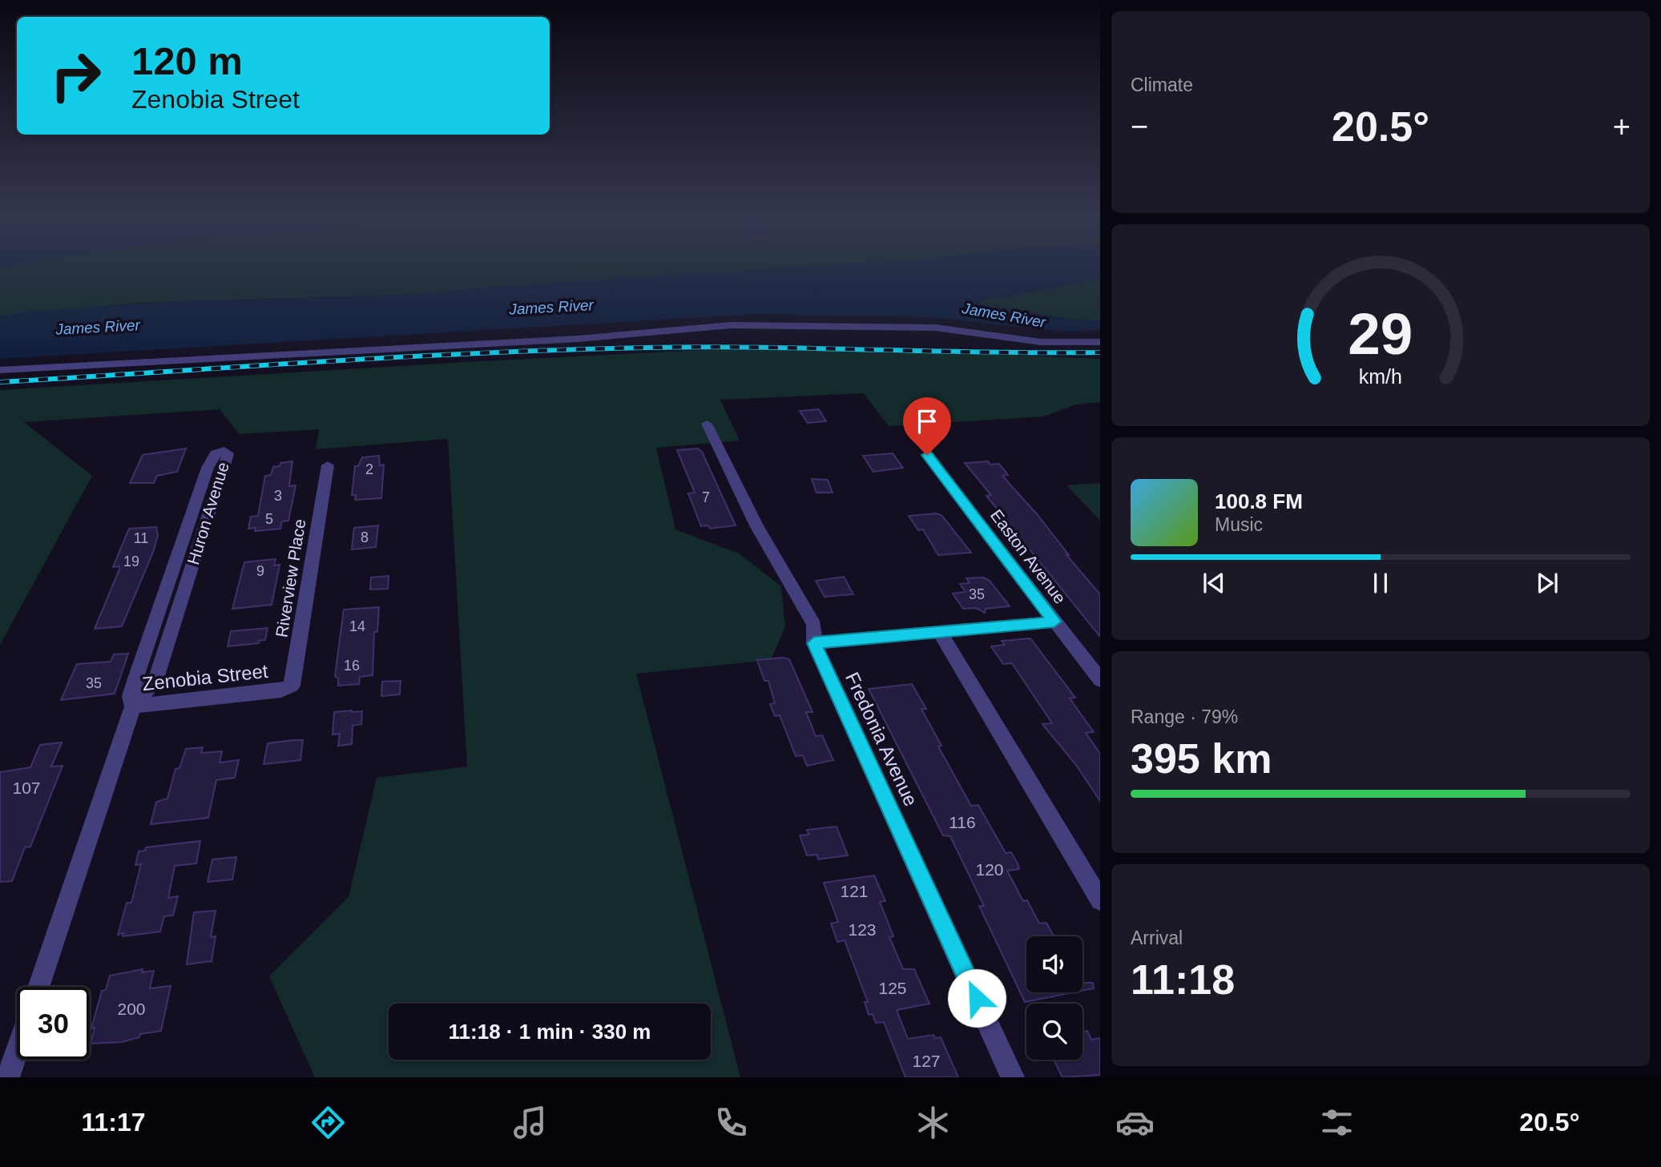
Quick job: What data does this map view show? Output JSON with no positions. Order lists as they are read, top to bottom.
{
  "streets": {
    "street": [
      "Huron Avenue",
      "Easton Avenue",
      "Riverview Place",
      "Zenobia Street",
      "Fredonia Avenue"
    ]
  },
  "crossings": [
    ["Huron Avenue", "Zenobia Street"],
    ["Riverview Place", "Zenobia Street"]
  ],
  "water": ["James River"],
  "house_numbers": [
    "2",
    "3",
    "7",
    "5",
    "8",
    "11",
    "19",
    "9",
    "35",
    "14",
    "16",
    "35",
    "107",
    "116",
    "120",
    "121",
    "123",
    "125",
    "200",
    "127"
  ],
  "page": {
    "tile": [
      "Climate",
      ["Range · 79%", "395 km"],
      ["Arrival", "11:18"]
    ],
    "turn": ["120 m", "Zenobia Street"],
    "heat": ["−", "20.5°", "+"],
    "song": ["100.8 FM", "Music"],
    "limit": "30",
    "trip": "11:18 · 1 min · 330 m",
    "tabs": ["11:17", "20.5°"],
    "gauge": ["29", "km/h"]
  }
}
